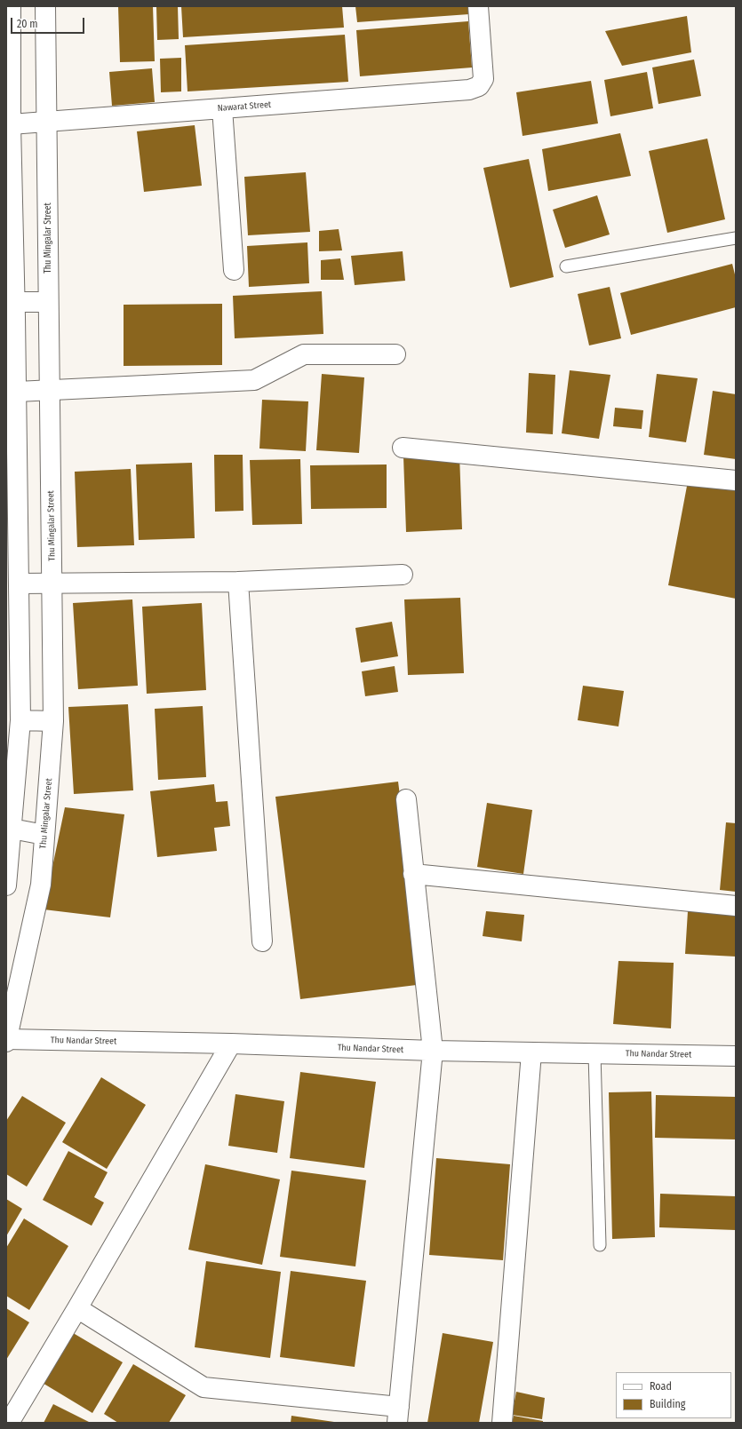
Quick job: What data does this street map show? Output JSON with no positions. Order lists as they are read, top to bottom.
{
  "streets": {
    "street": ["Nawarat Street", "Thu Mingalar Street", "Thu Nandar Street"]
  },
  "crossings": [
    ["Nawarat Street", "Thu Mingalar Street"],
    ["Thu Mingalar Street", "Thu Nandar Street"]
  ],
  "legend": ["Road", "Building"],
  "scale_bar": "20 m"
}
